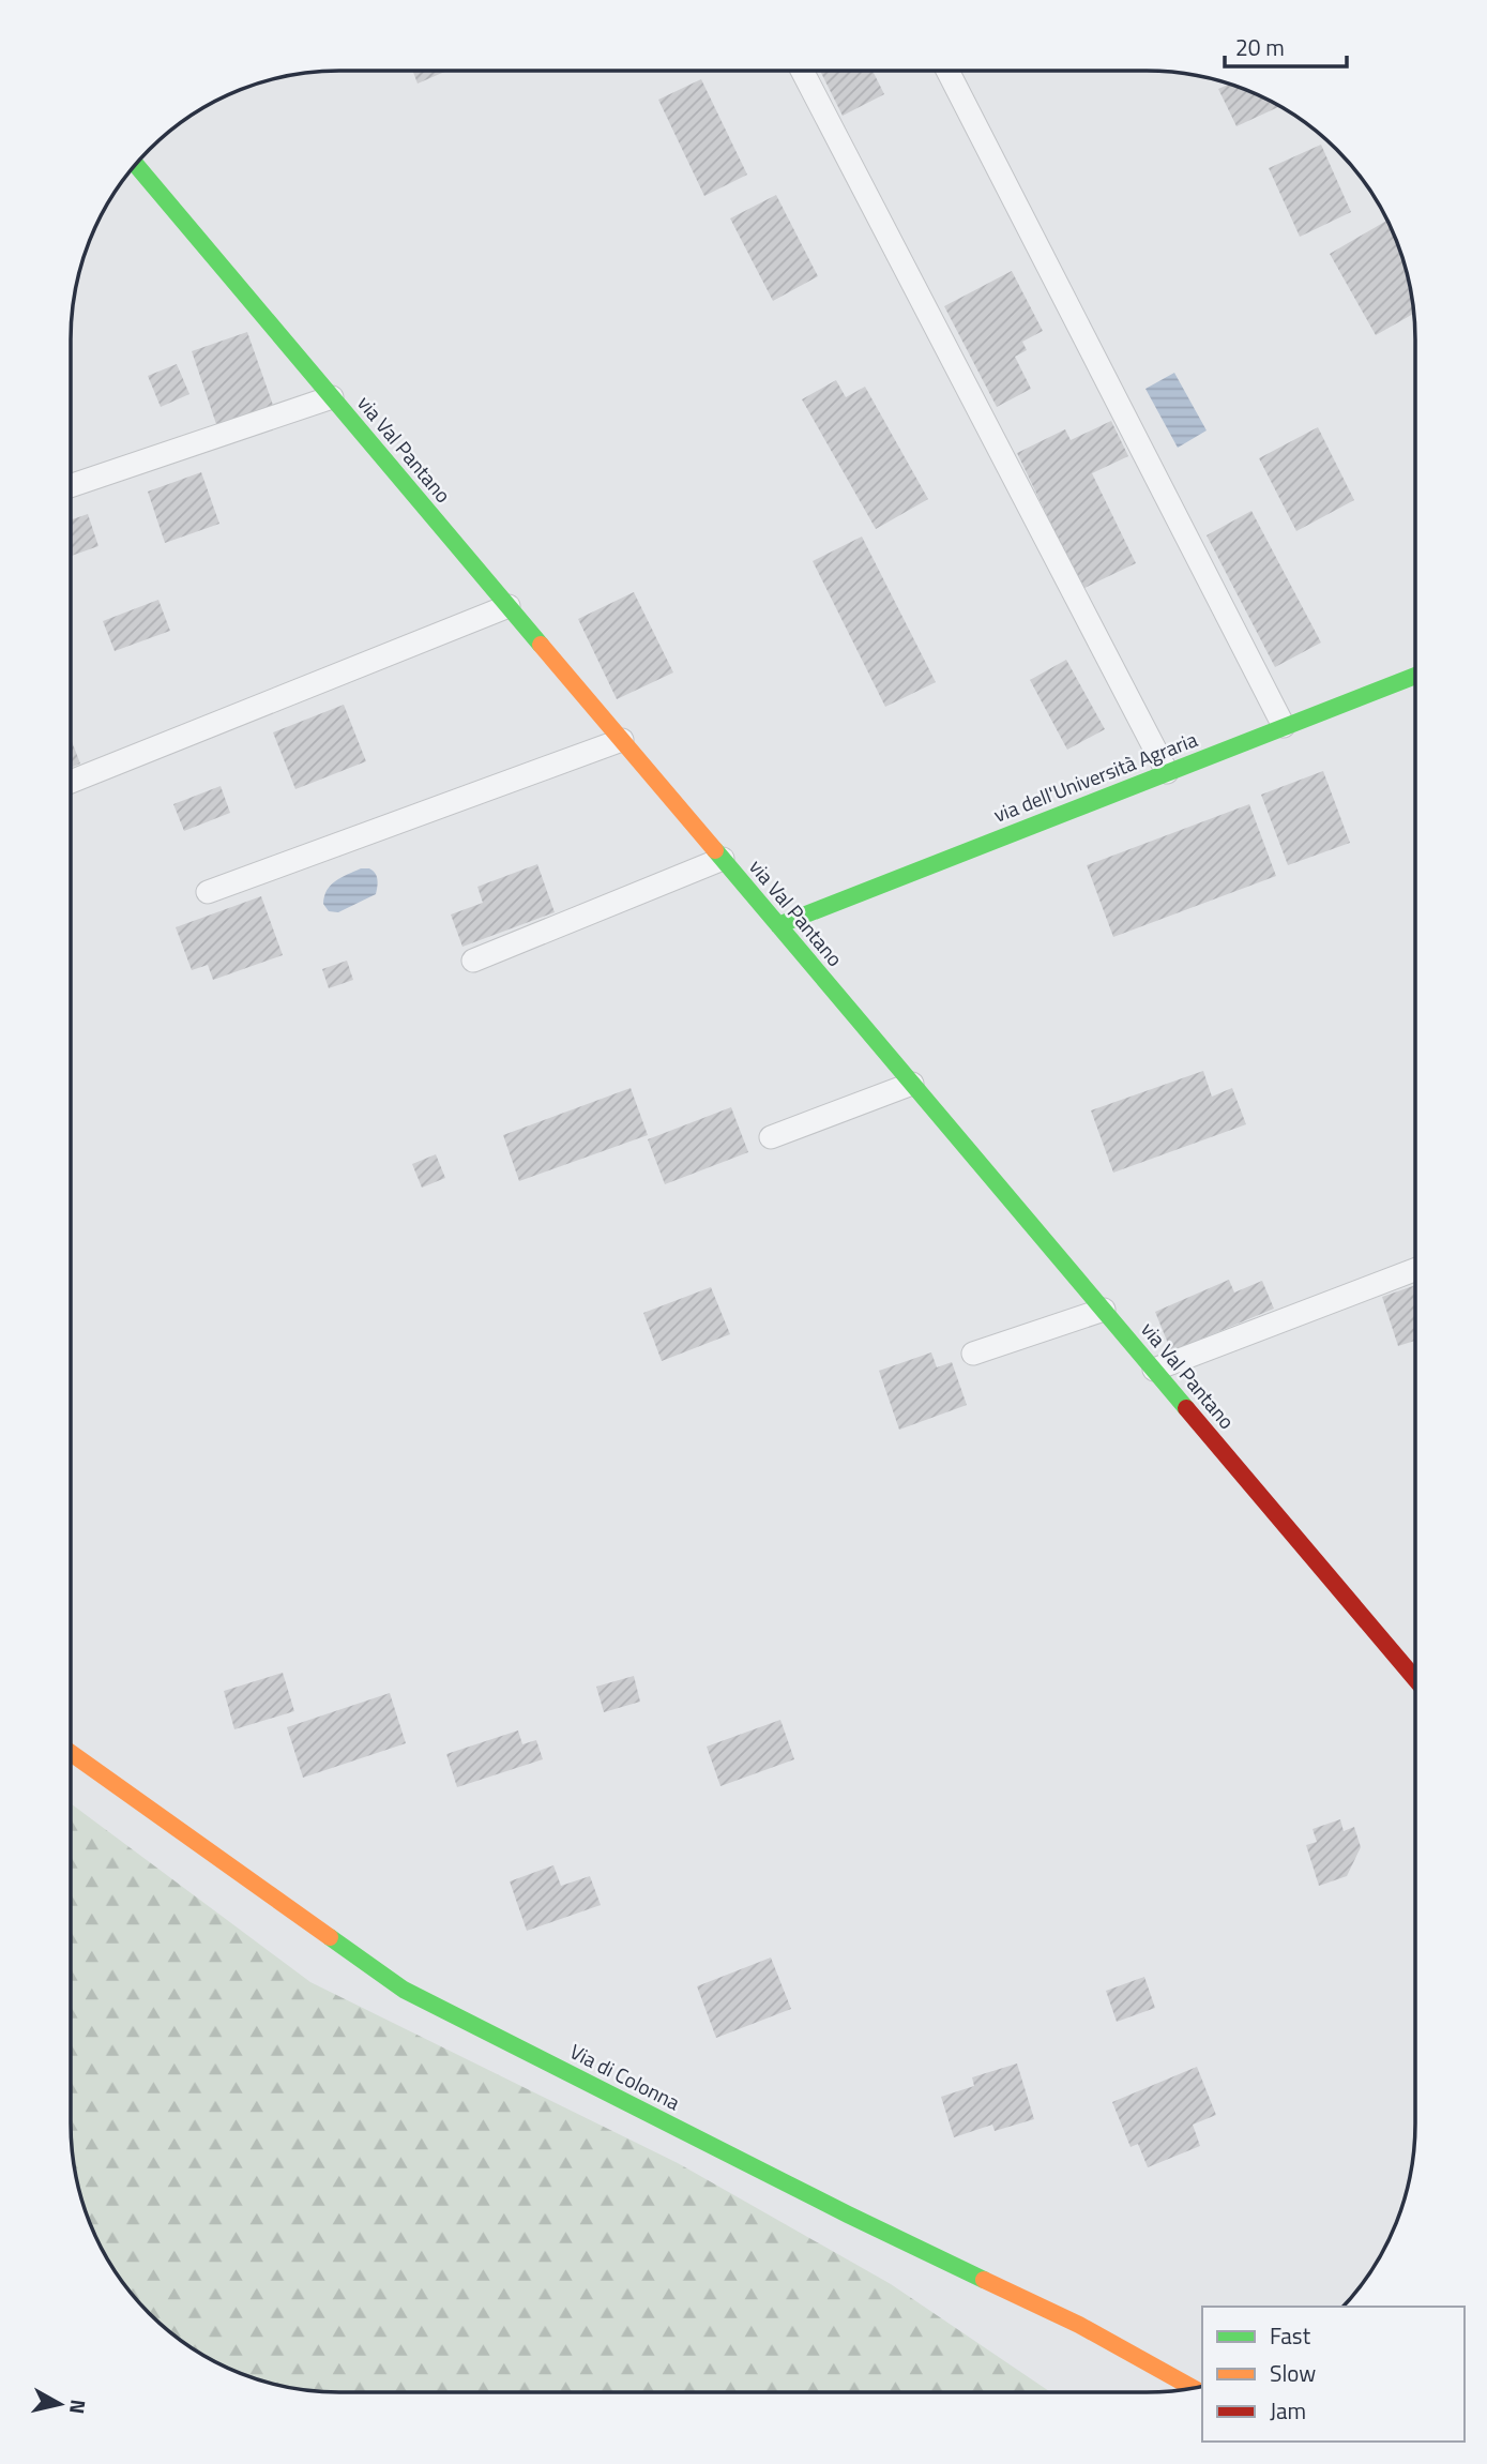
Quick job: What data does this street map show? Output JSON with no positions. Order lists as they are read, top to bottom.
{
  "streets": {
    "street": ["via Val Pantano", "via dell'Università Agraria", "Via di Colonna"]
  },
  "crossings": [
    ["via Val Pantano", "via dell'Università Agraria"]
  ],
  "legend": ["Fast", "Slow", "Jam"],
  "scale_bar": "20 m",
  "north": "right"
}
